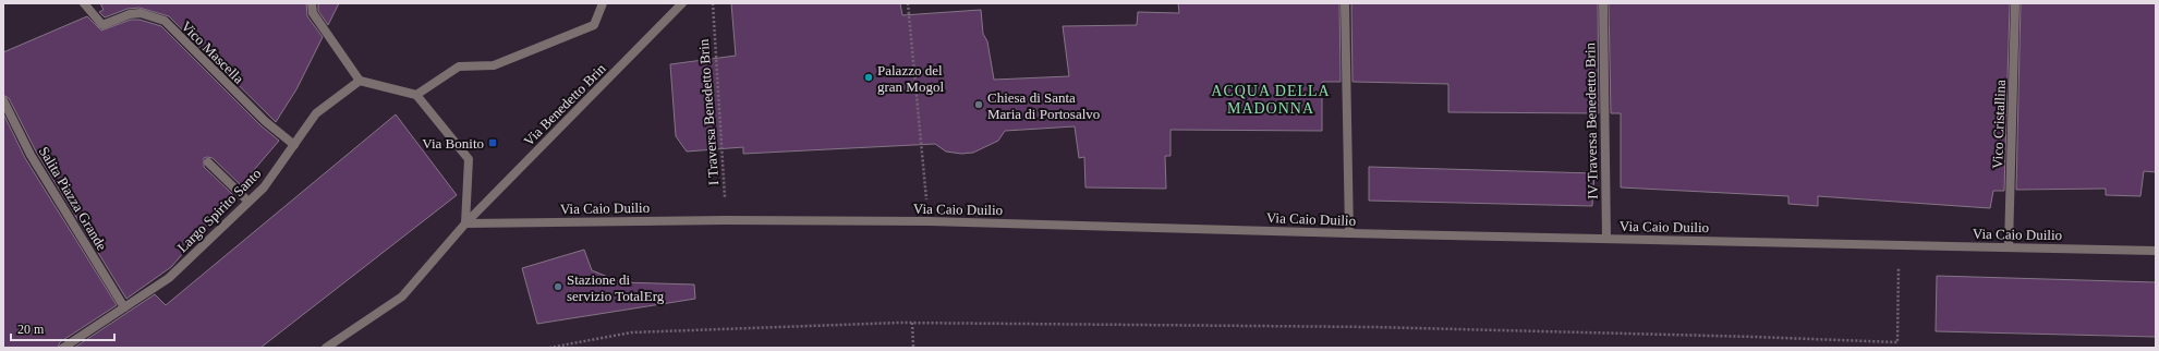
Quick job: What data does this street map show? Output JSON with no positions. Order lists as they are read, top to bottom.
{
  "streets": {
    "street": [
      "Vico Mascella",
      "Via Benedetto Brin",
      "IV Traversa Benedetto Brin",
      "Vico Cristallina",
      "Salita Piazza Grande",
      "Via Caio Duilio",
      "Largo Spirito Santo"
    ],
    "path": ["I Traversa Benedetto Brin"]
  },
  "crossings": [
    ["Vico Mascella", "Largo Spirito Santo"],
    ["Via Benedetto Brin", "Via Caio Duilio"],
    ["I Traversa Benedetto Brin", "Via Caio Duilio"],
    ["IV Traversa Benedetto Brin", "Via Caio Duilio"],
    ["Vico Cristallina", "Via Caio Duilio"],
    ["Salita Piazza Grande", "Largo Spirito Santo"]
  ],
  "districts": ["ACQUA DELLA MADONNA"],
  "places": {
    "other": ["Palazzo del gran Mogol", "Chiesa di Santa Maria di Portosalvo", "Stazione di servizio TotalErg"],
    "transit": ["Via Bonito"]
  },
  "scale_bar": "20 m"
}
